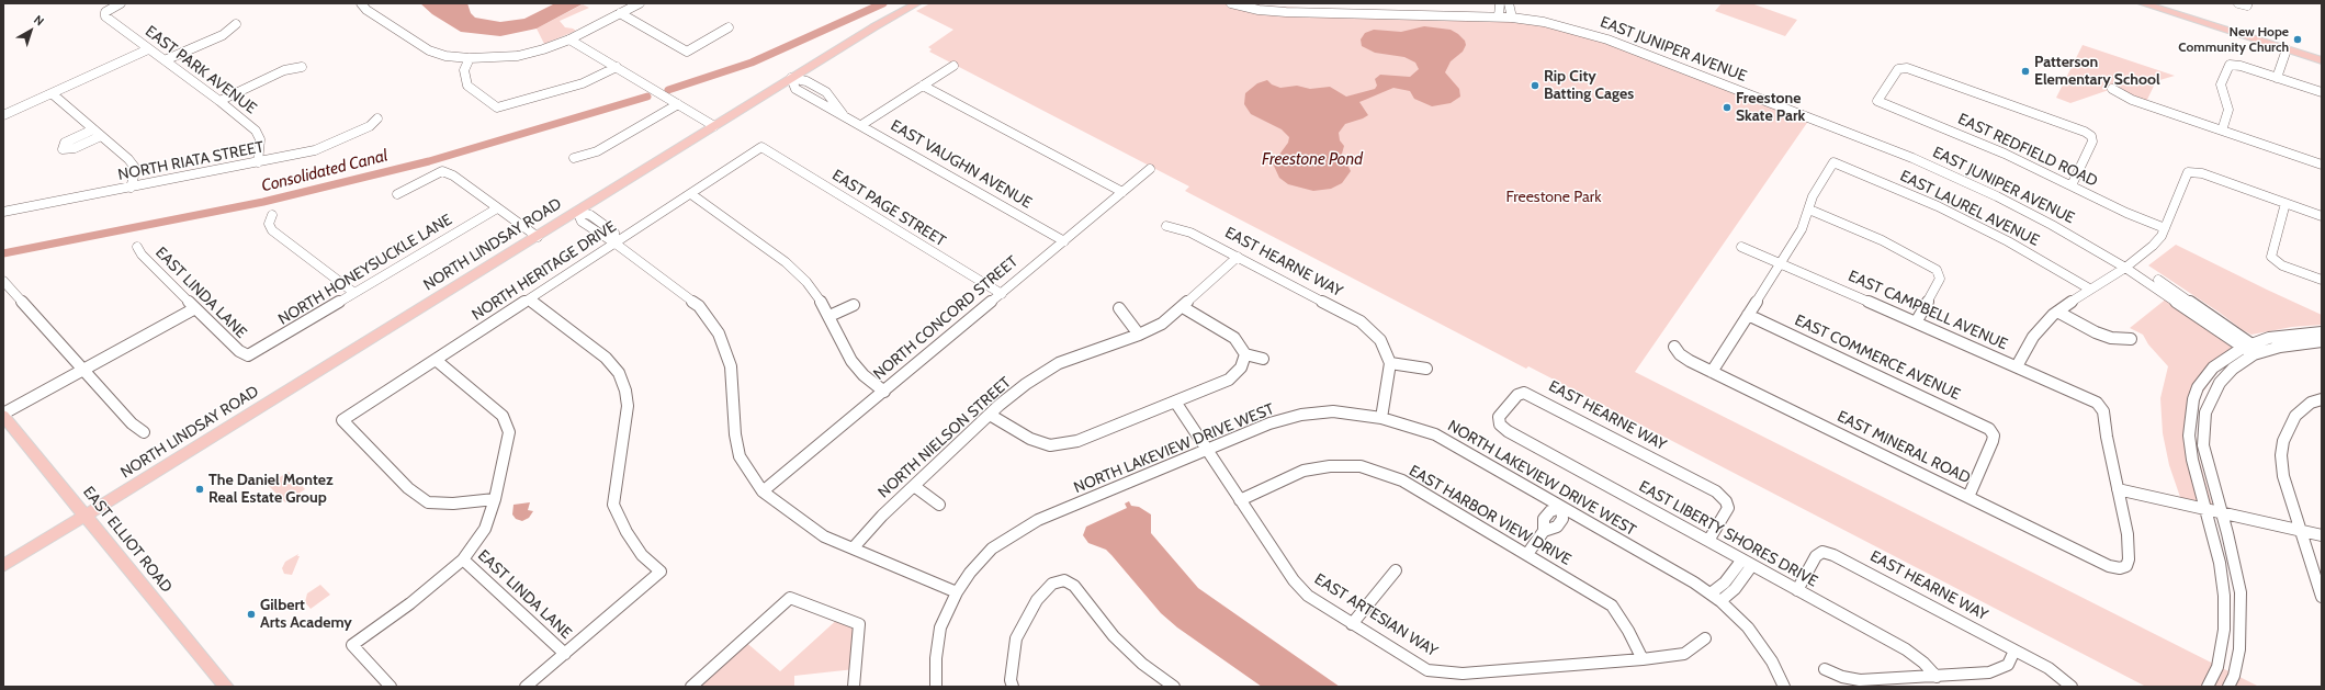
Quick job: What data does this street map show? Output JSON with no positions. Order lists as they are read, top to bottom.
{
  "streets": {
    "main road": ["NORTH LINDSAY ROAD", "EAST ELLIOT ROAD"],
    "street": [
      "EAST JUNIPER AVENUE",
      "EAST PARK AVENUE",
      "EAST REDFIELD ROAD",
      "NORTH RIATA STREET",
      "EAST VAUGHN AVENUE",
      "EAST PAGE STREET",
      "EAST LAUREL AVENUE",
      "EAST HEARNE WAY",
      "NORTH HONEYSUCKLE LANE",
      "NORTH HERITAGE DRIVE",
      "EAST LINDA LANE",
      "EAST CAMPBELL AVENUE",
      "NORTH CONCORD STREET",
      "EAST COMMERCE AVENUE",
      "NORTH NIELSON STREET",
      "EAST MINERAL ROAD",
      "NORTH LAKEVIEW DRIVE WEST",
      "EAST HARBOR VIEW DRIVE",
      "EAST LIBERTY SHORES DRIVE",
      "EAST ARTESIAN WAY"
    ]
  },
  "crossings": [
    ["EAST PARK AVENUE", "NORTH RIATA STREET"],
    ["EAST VAUGHN AVENUE", "NORTH LINDSAY ROAD"],
    ["EAST VAUGHN AVENUE", "NORTH CONCORD STREET"],
    ["EAST PAGE STREET", "NORTH HERITAGE DRIVE"],
    ["EAST PAGE STREET", "NORTH CONCORD STREET"],
    ["NORTH LINDSAY ROAD", "EAST ELLIOT ROAD"],
    ["EAST HEARNE WAY", "NORTH NIELSON STREET"],
    ["EAST HEARNE WAY", "EAST LIBERTY SHORES DRIVE"],
    ["NORTH HONEYSUCKLE LANE", "EAST LINDA LANE"],
    ["EAST CAMPBELL AVENUE", "EAST MINERAL ROAD"],
    ["EAST COMMERCE AVENUE", "EAST MINERAL ROAD"],
    ["NORTH LAKEVIEW DRIVE WEST", "EAST ARTESIAN WAY"],
    ["EAST HARBOR VIEW DRIVE", "EAST ARTESIAN WAY"]
  ],
  "water": ["Freestone Pond", "Consolidated Canal"],
  "parks": ["Freestone Park"],
  "places": [
    "New Hope Community Church",
    "Patterson Elementary School",
    "Rip City Batting Cages",
    "Freestone Skate Park",
    "The Daniel Montez Real Estate Group",
    "Gilbert Arts Academy"
  ],
  "north": "top right"
}
